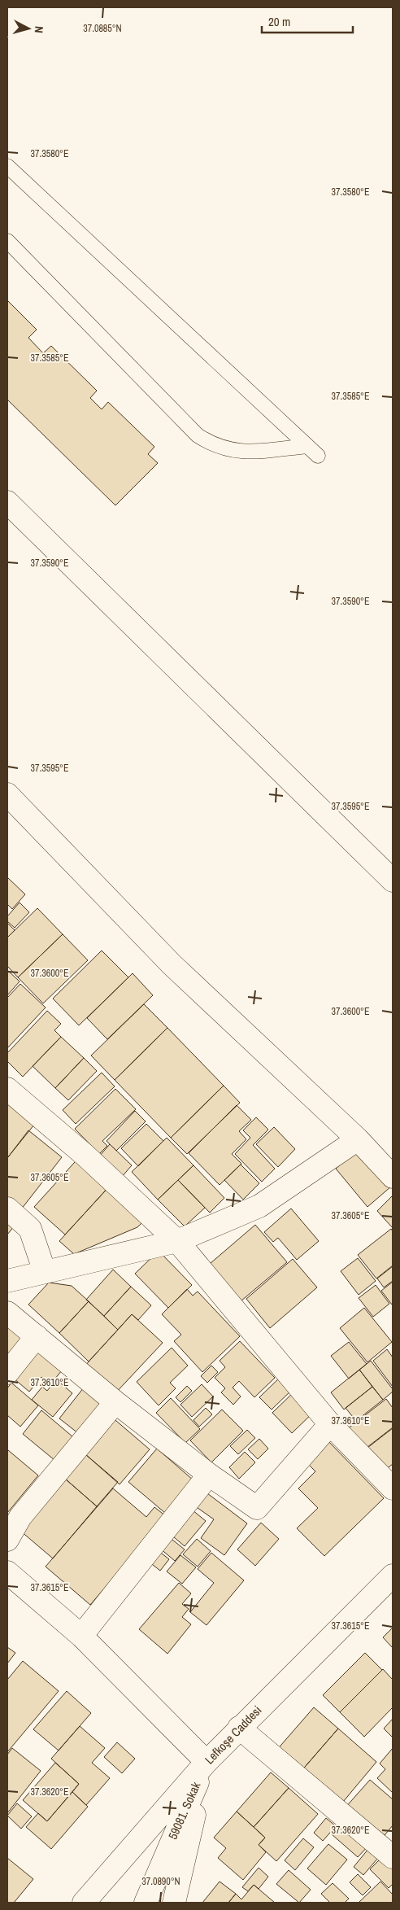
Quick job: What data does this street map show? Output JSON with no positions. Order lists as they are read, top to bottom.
{
  "streets": {
    "street": ["Lefkoşe Caddesi", "59081. Sokak"]
  },
  "crossings": [
    ["Lefkoşe Caddesi", "59081. Sokak"]
  ],
  "scale_bar": "20 m",
  "north": "right",
  "coordinates": [
    "37.0885°N",
    "37.3580°E",
    "37.3585°E",
    "37.3590°E",
    "37.3595°E",
    "37.3600°E",
    "37.3605°E",
    "37.3610°E",
    "37.3615°E",
    "37.3620°E",
    "37.0890°N"
  ]
}
